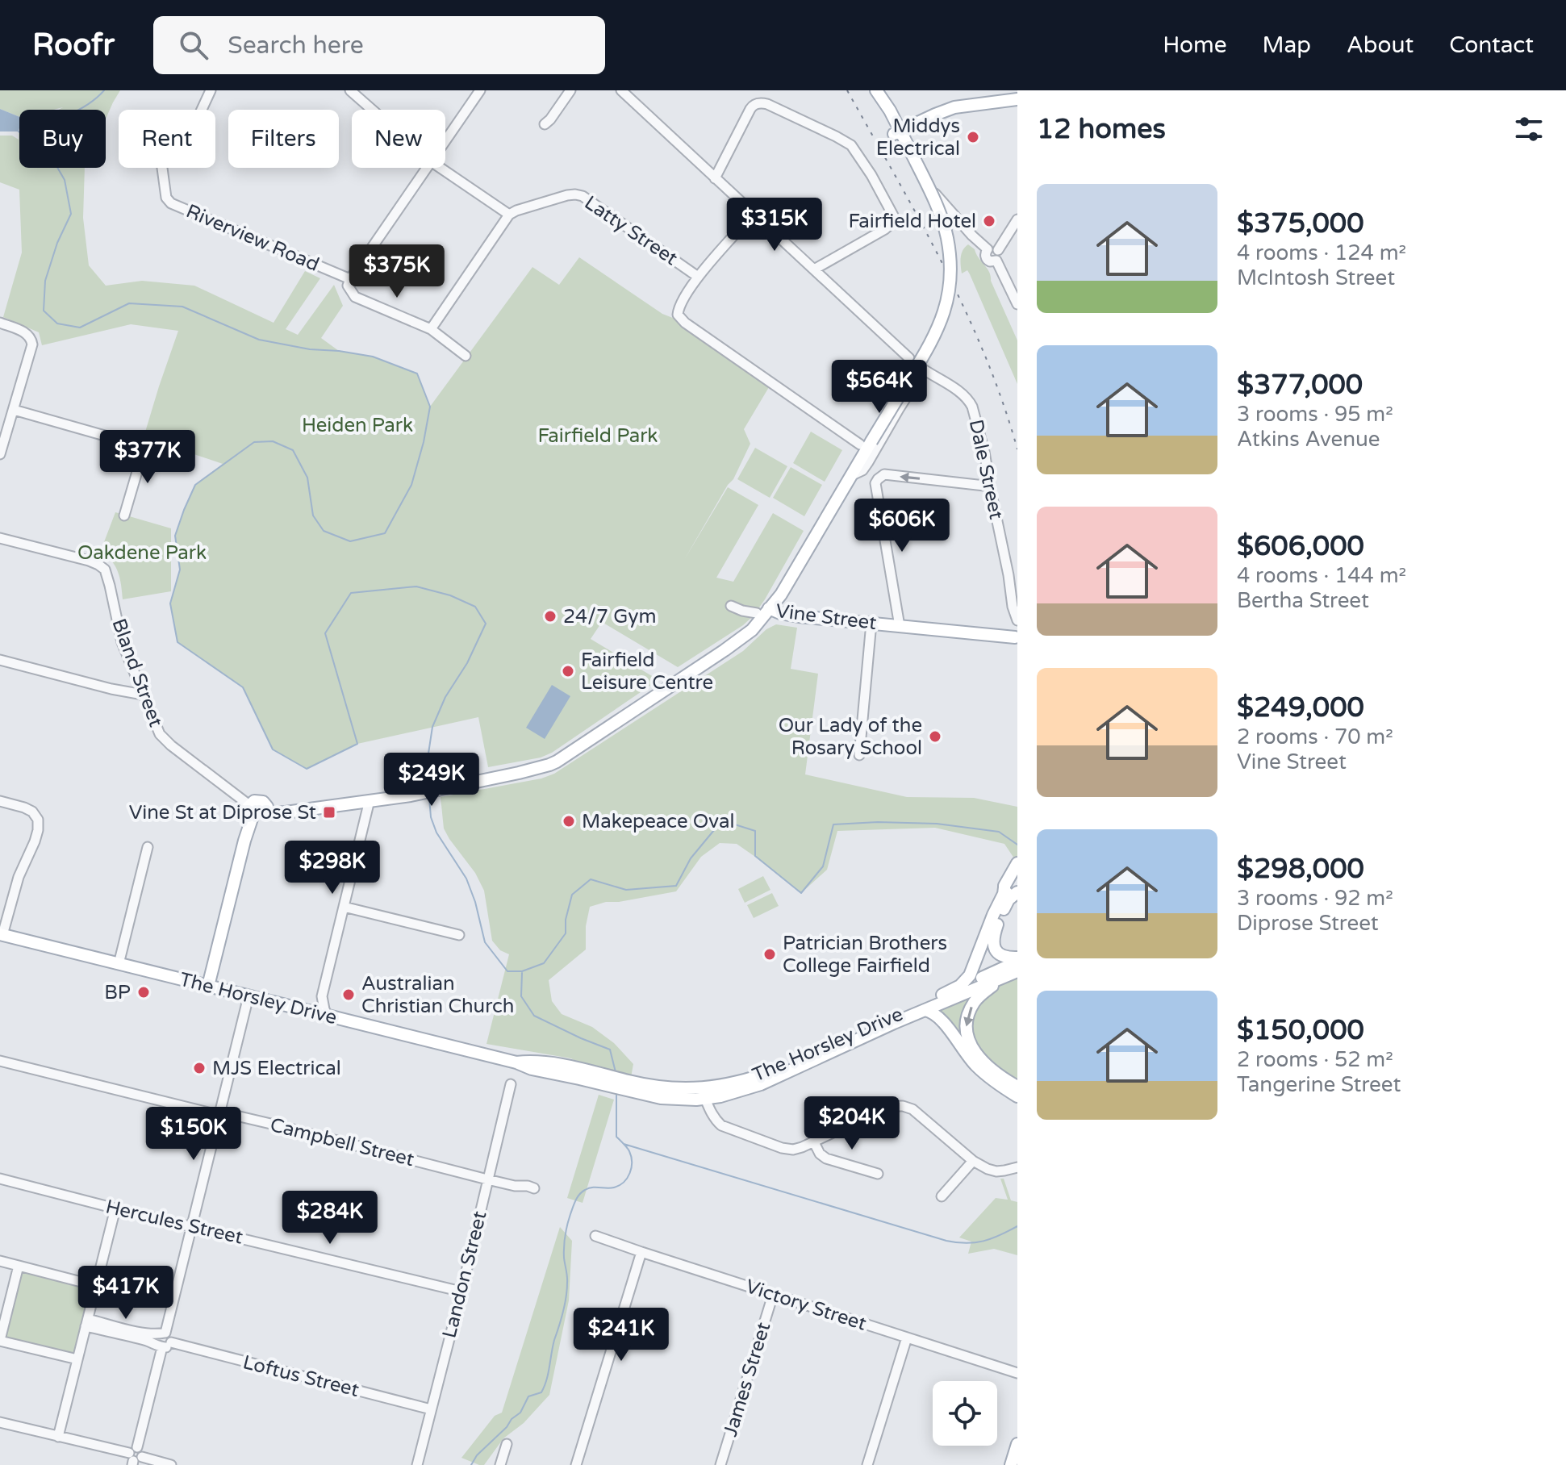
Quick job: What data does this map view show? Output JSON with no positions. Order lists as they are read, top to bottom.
{
  "streets": {
    "main road": ["Vine Street", "The Horsley Drive"],
    "street": [
      "Latty Street",
      "Riverview Road",
      "Dale Street",
      "Bland Street",
      "Campbell Street",
      "Hercules Street",
      "Landon Street",
      "Victory Street",
      "Loftus Street",
      "James Street"
    ]
  },
  "crossings": [
    ["Dale Street", "Vine Street"],
    ["Vine Street", "Bland Street"],
    ["Campbell Street", "Landon Street"],
    ["Hercules Street", "Landon Street"],
    ["Landon Street", "Loftus Street"],
    ["Victory Street", "James Street"]
  ],
  "parks": ["Heiden Park", "Fairfield Park", "Oakdene Park"],
  "places": {
    "other": [
      "Middys Electrical",
      "Fairfield Hotel",
      "24/7 Gym",
      "Fairfield Leisure Centre",
      "Our Lady of the Rosary School",
      "Makepeace Oval",
      "Patrician Brothers College Fairfield",
      "BP",
      "Australian Christian Church",
      "MJS Electrical"
    ],
    "transit": ["Vine St at Diprose St"]
  },
  "page": {
    "header": "Roofr",
    "search": "Search here",
    "nav": [
      "Home",
      "Map",
      "About",
      "Contact"
    ],
    "heading": "12 homes",
    "chip": [
      "Buy",
      "Rent",
      "Filters",
      "New"
    ],
    "list": [
      {
        "name": "$375,000",
        "note": "4 rooms · 124 m² · McIntosh Street"
      },
      {
        "name": "$377,000",
        "note": "3 rooms · 95 m² · Atkins Avenue"
      },
      {
        "name": "$606,000",
        "note": "4 rooms · 144 m² · Bertha Street"
      },
      {
        "name": "$249,000",
        "note": "2 rooms · 70 m² · Vine Street"
      },
      {
        "name": "$298,000",
        "note": "3 rooms · 92 m² · Diprose Street"
      },
      {
        "name": "$150,000",
        "note": "2 rooms · 52 m² · Tangerine Street"
      }
    ],
    "price": [
      "$315K",
      "$375K",
      "$564K",
      "$377K",
      "$606K",
      "$249K",
      "$298K",
      "$204K",
      "$150K",
      "$284K",
      "$417K",
      "$241K"
    ]
  }
}
